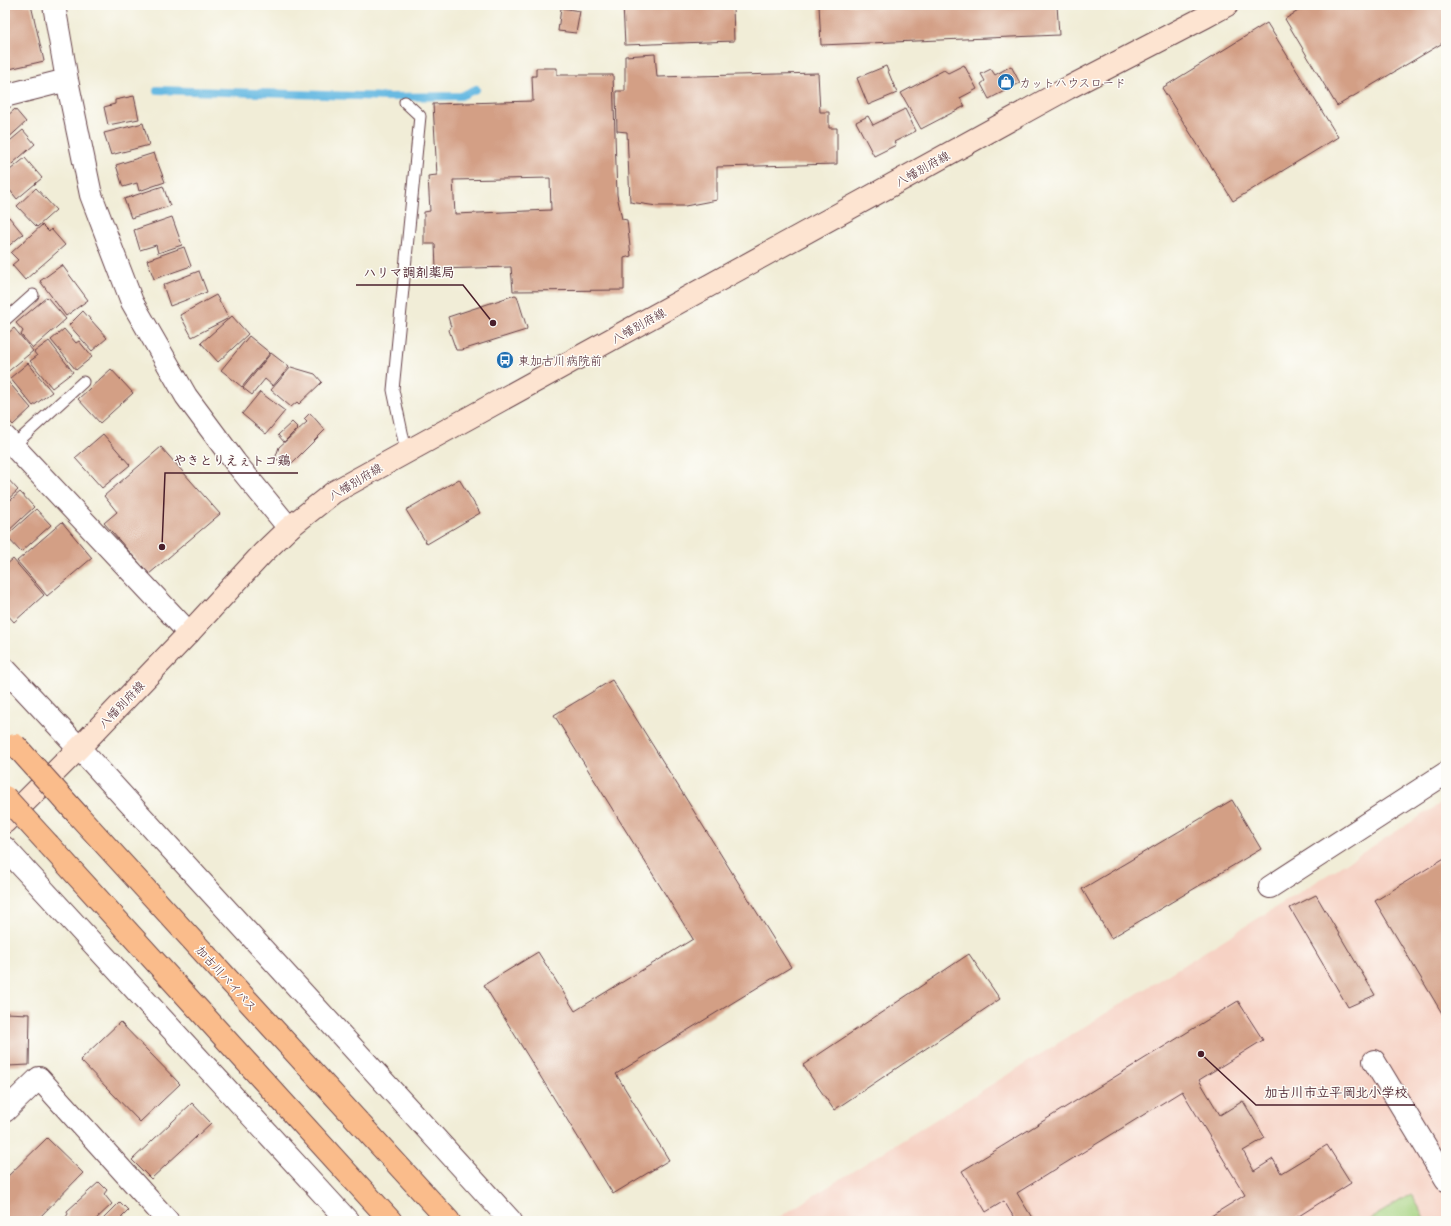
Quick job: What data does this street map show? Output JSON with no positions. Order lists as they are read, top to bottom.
{
  "streets": {
    "highway": ["加古川バイパス"],
    "main road": ["八幡別府線"]
  },
  "places": {
    "shop": ["カットハウスロード"],
    "other": ["ハリマ調剤薬局", "やきとりえぇトコ鶏", "加古川市立平岡北小学校"],
    "bus stop": ["東加古川病院前"]
  }
}
